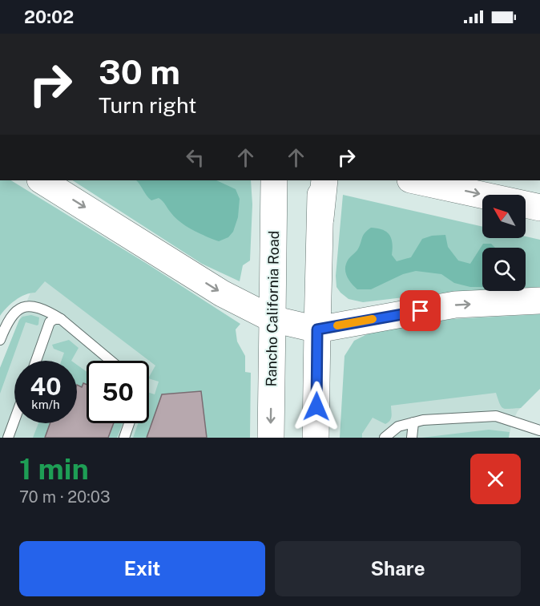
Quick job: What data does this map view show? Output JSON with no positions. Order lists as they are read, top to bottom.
{
  "streets": {
    "main road": ["Rancho California Road"]
  },
  "north": "top left",
  "page": {
    "status": "20:02",
    "turn": ["30 m", "Turn right"],
    "speed": "40 km/h",
    "limit": "50",
    "heading": ["1 min", "70 m · 20:03"],
    "buttons": ["Exit", "Share"]
  }
}
